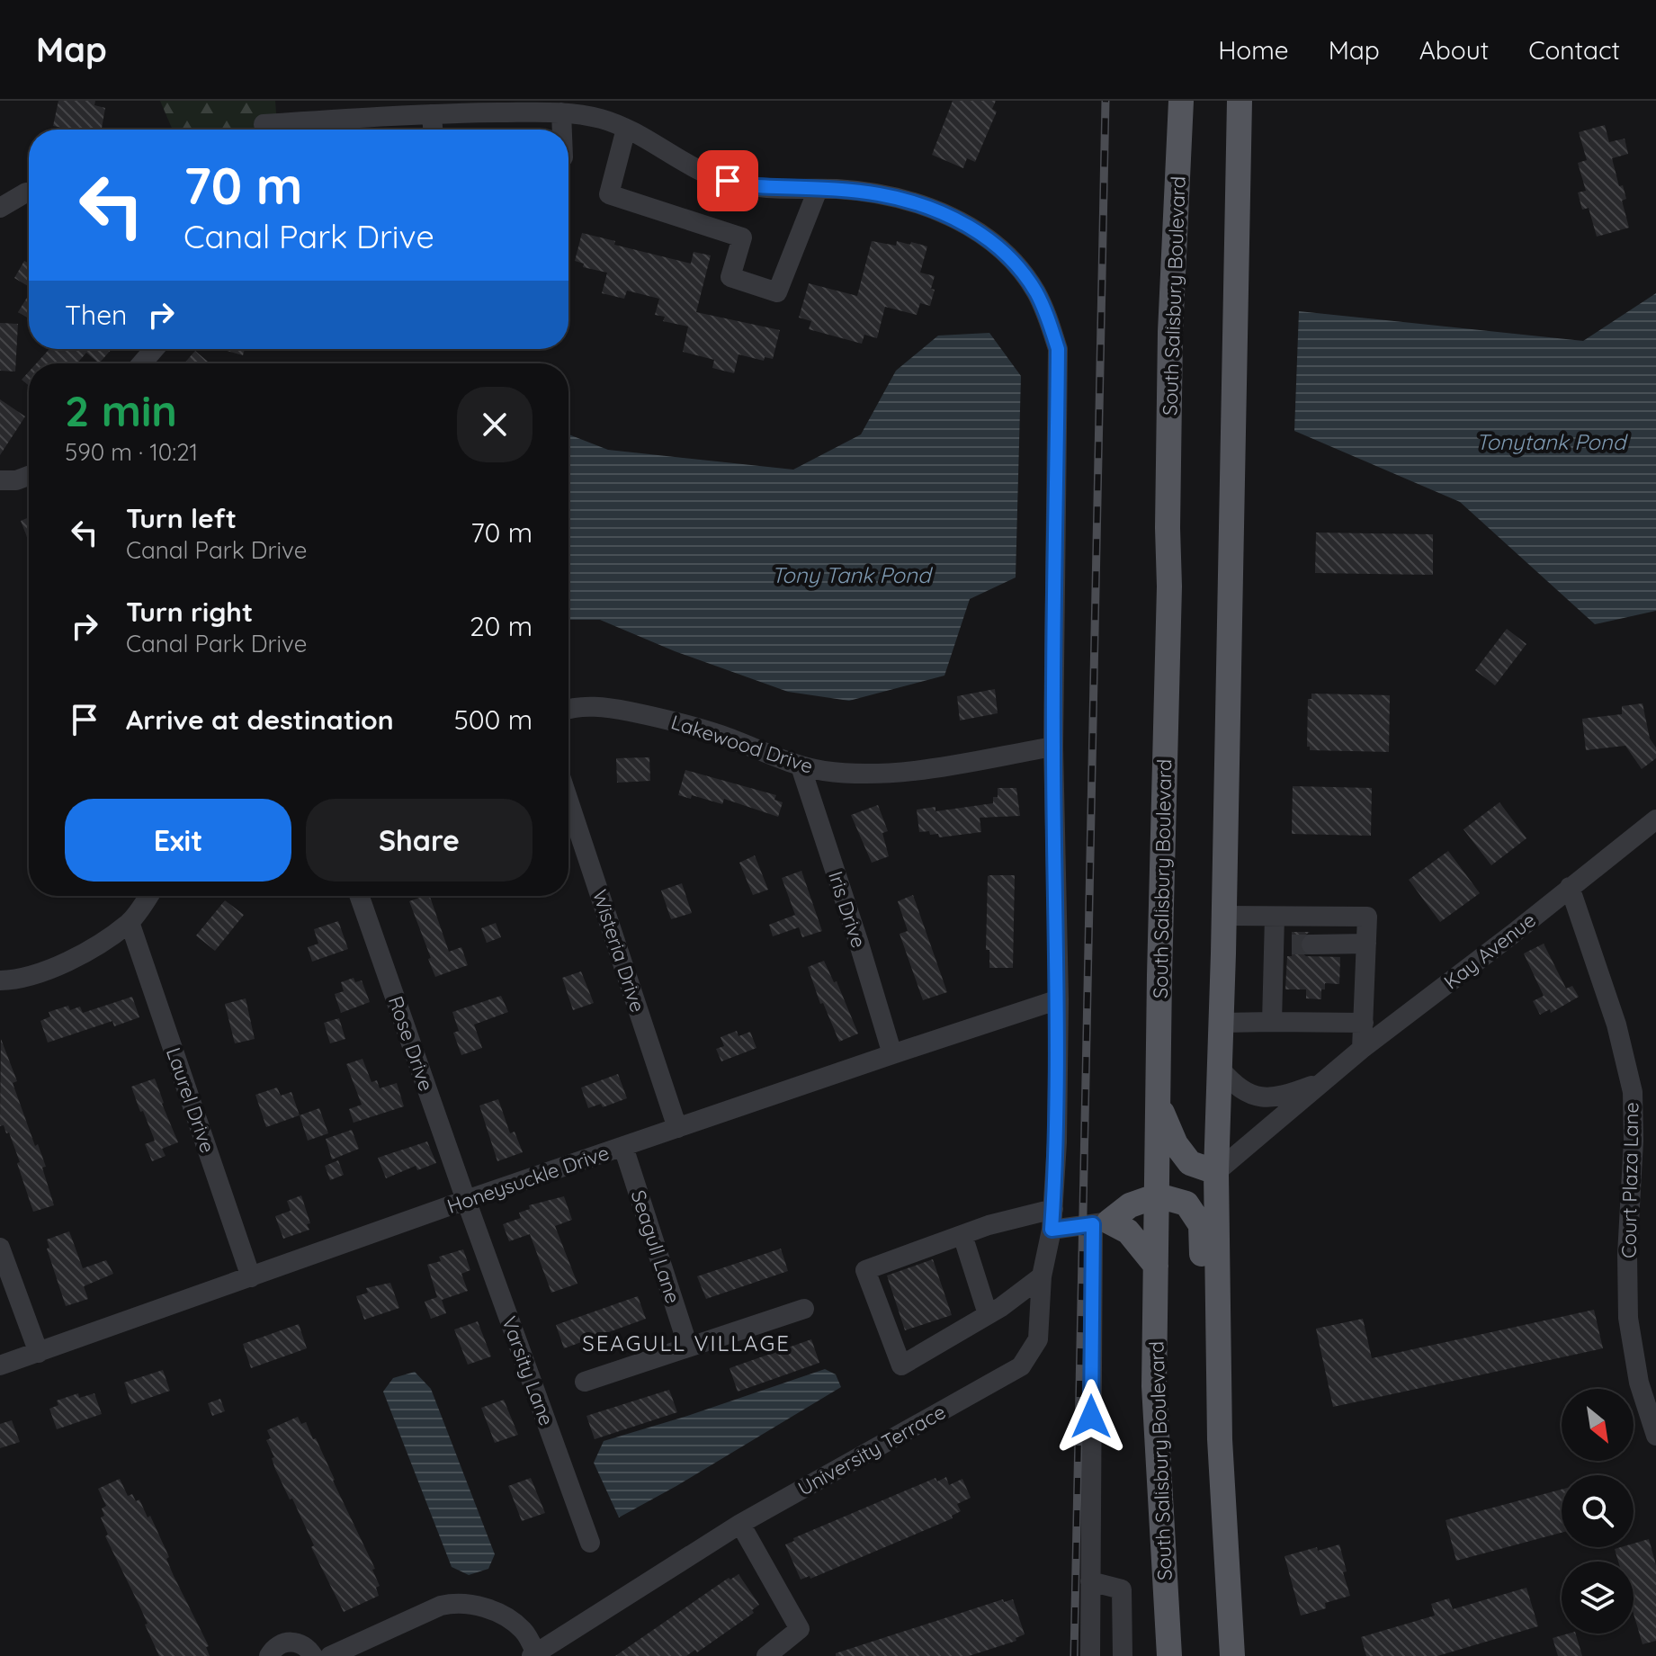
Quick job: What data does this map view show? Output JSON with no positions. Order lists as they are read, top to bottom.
{
  "streets": {
    "main road": ["South Salisbury Boulevard"],
    "street": [
      "Lakewood Drive",
      "Iris Drive",
      "Wisteria Drive",
      "Kay Avenue",
      "Rose Drive",
      "Laurel Drive",
      "Honeysuckle Drive",
      "Court Plaza Lane",
      "Seagull Lane",
      "Varsity Lane",
      "University Terrace"
    ]
  },
  "crossings": [
    ["Lakewood Drive", "Iris Drive"],
    ["Lakewood Drive", "University Terrace"],
    ["Iris Drive", "Honeysuckle Drive"],
    ["Wisteria Drive", "Honeysuckle Drive"],
    ["Kay Avenue", "Court Plaza Lane"],
    ["Rose Drive", "Honeysuckle Drive"],
    ["Rose Drive", "Varsity Lane"],
    ["Laurel Drive", "Honeysuckle Drive"],
    ["Honeysuckle Drive", "Seagull Lane"],
    ["Honeysuckle Drive", "Varsity Lane"],
    ["Honeysuckle Drive", "University Terrace"]
  ],
  "districts": ["SEAGULL VILLAGE"],
  "water": ["Tonytank Pond", "Tony Tank Pond"],
  "north": "bottom right",
  "page": {
    "header": "Map",
    "nav": [
      "Home",
      "Map",
      "About",
      "Contact"
    ],
    "turn": ["70 m", "Canal Park Drive"],
    "then": "Then",
    "heading": ["2 min", "590 m · 10:21"],
    "list": [
      {
        "name": "Turn left",
        "note": "Canal Park Drive",
        "value": "70 m"
      },
      {
        "name": "Turn right",
        "note": "Canal Park Drive",
        "value": "20 m"
      },
      {
        "name": "Arrive at destination",
        "value": "500 m"
      }
    ],
    "buttons": ["Exit", "Share"]
  }
}
